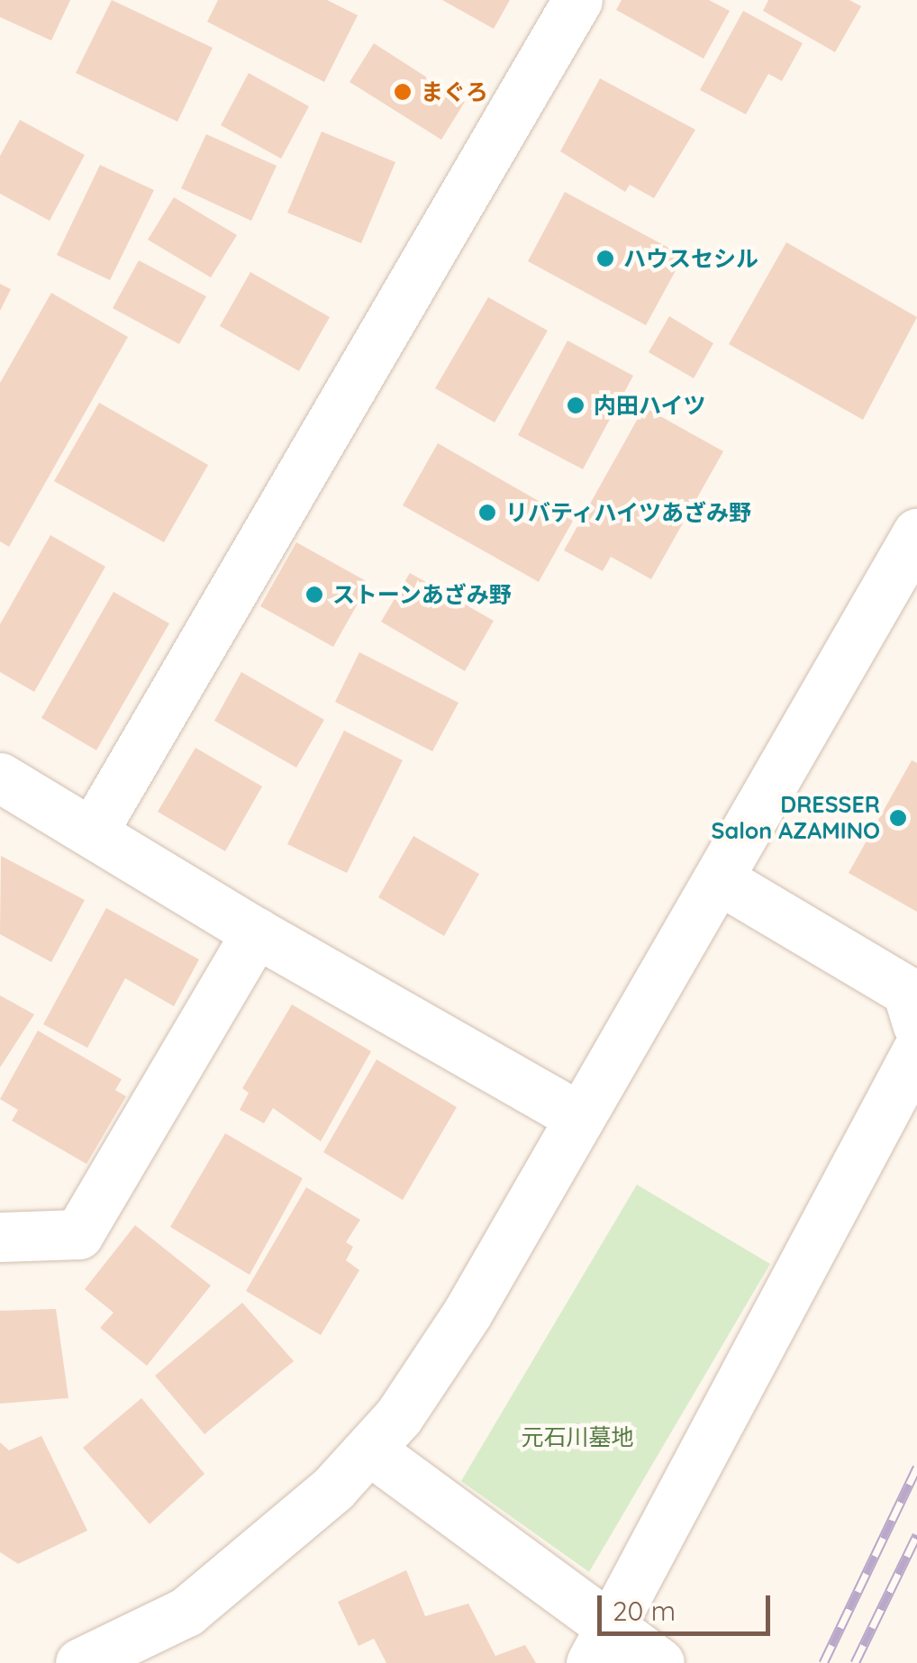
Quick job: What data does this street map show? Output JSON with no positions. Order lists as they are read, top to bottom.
{
  "parks": ["元石川墓地"],
  "places": [
    "まぐろ",
    "ハウスセシル",
    "内田ハイツ",
    "リバティハイツあざみ野",
    "ストーンあざみ野",
    "DRESSER Salon AZAMINO"
  ],
  "scale_bar": "20 m"
}
